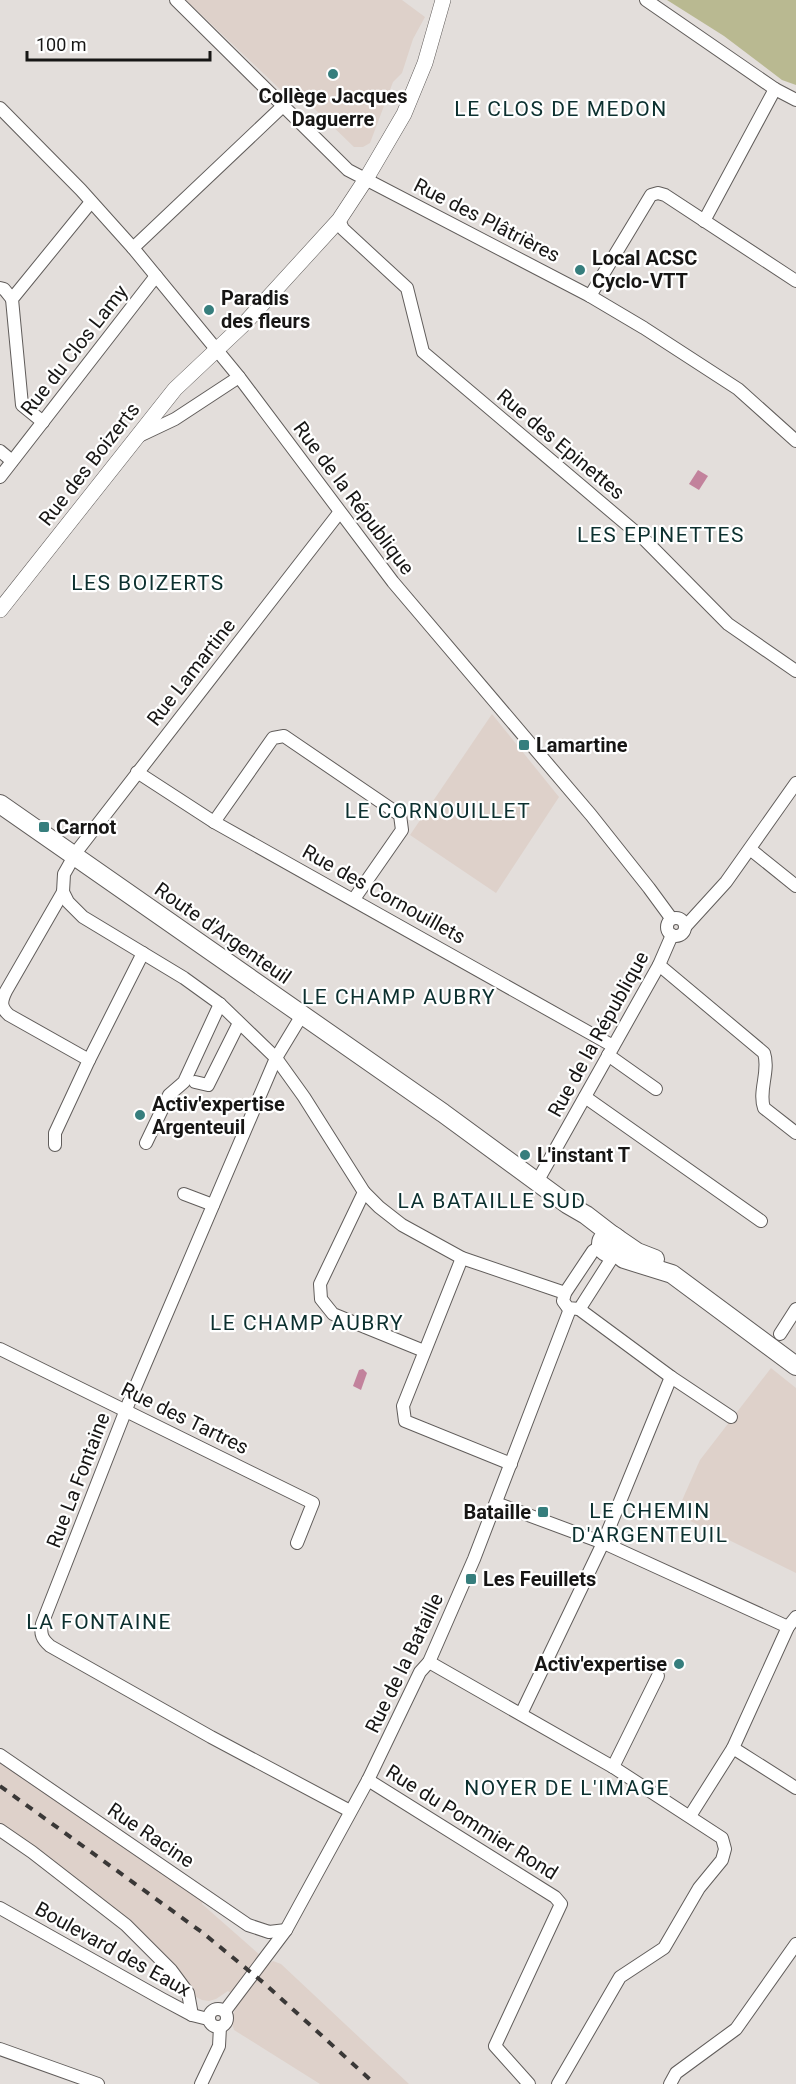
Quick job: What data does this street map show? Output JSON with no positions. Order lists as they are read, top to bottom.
{
  "streets": {
    "main road": ["Route d'Argenteuil"],
    "street": [
      "Rue des Plâtrières",
      "Rue du Clos Lamy",
      "Rue des Epinettes",
      "Rue des Boizerts",
      "Rue de la République",
      "Rue Lamartine",
      "Rue des Cornouillets",
      "Rue des Tartres",
      "Rue La Fontaine",
      "Rue de la Bataille",
      "Rue du Pommier Rond",
      "Rue Racine",
      "Boulevard des Eaux"
    ]
  },
  "crossings": [
    ["Rue des Plâtrières", "Rue des Boizerts"],
    ["Rue du Clos Lamy", "Rue de la République"],
    ["Rue des Epinettes", "Rue des Boizerts"],
    ["Rue des Boizerts", "Rue de la République"],
    ["Rue de la République", "Rue Lamartine"],
    ["Rue de la République", "Rue des Cornouillets"],
    ["Rue de la République", "Route d'Argenteuil"],
    ["Rue Lamartine", "Rue des Cornouillets"],
    ["Rue Lamartine", "Route d'Argenteuil"],
    ["Route d'Argenteuil", "Rue La Fontaine"],
    ["Route d'Argenteuil", "Rue de la Bataille"],
    ["Rue des Tartres", "Rue La Fontaine"],
    ["Rue La Fontaine", "Rue de la Bataille"],
    ["Rue de la Bataille", "Rue du Pommier Rond"],
    ["Rue de la Bataille", "Rue Racine"],
    ["Rue de la Bataille", "Boulevard des Eaux"]
  ],
  "districts": [
    "LE CLOS DE MEDON",
    "LES EPINETTES",
    "LES BOIZERTS",
    "LE CORNOUILLET",
    "LE CHAMP AUBRY",
    "LA BATAILLE SUD",
    "LE CHAMP AUBRY",
    "LE CHEMIN D'ARGENTEUIL",
    "LA FONTAINE",
    "NOYER DE L'IMAGE"
  ],
  "places": {
    "other": [
      "Collège Jacques Daguerre",
      "Local ACSC Cyclo-VTT",
      "Paradis des fleurs",
      "Activ'expertise Argenteuil",
      "L'instant T",
      "Activ'expertise"
    ],
    "transit": [
      "Lamartine",
      "Carnot",
      "Bataille",
      "Les Feuillets"
    ]
  },
  "scale_bar": "100 m"
}
